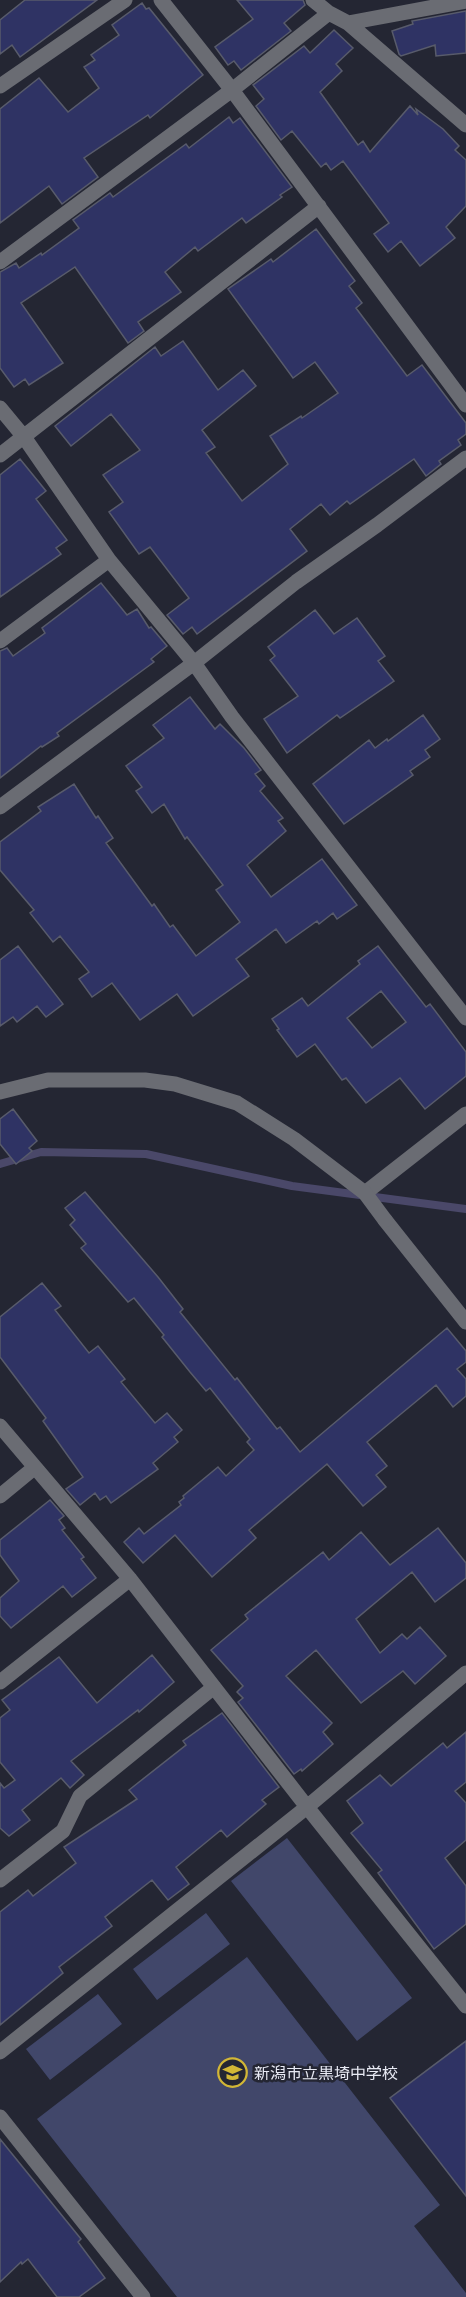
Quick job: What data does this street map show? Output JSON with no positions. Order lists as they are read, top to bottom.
{
  "places": {
    "school or university": ["新潟市立黒埼中学校"]
  }
}
